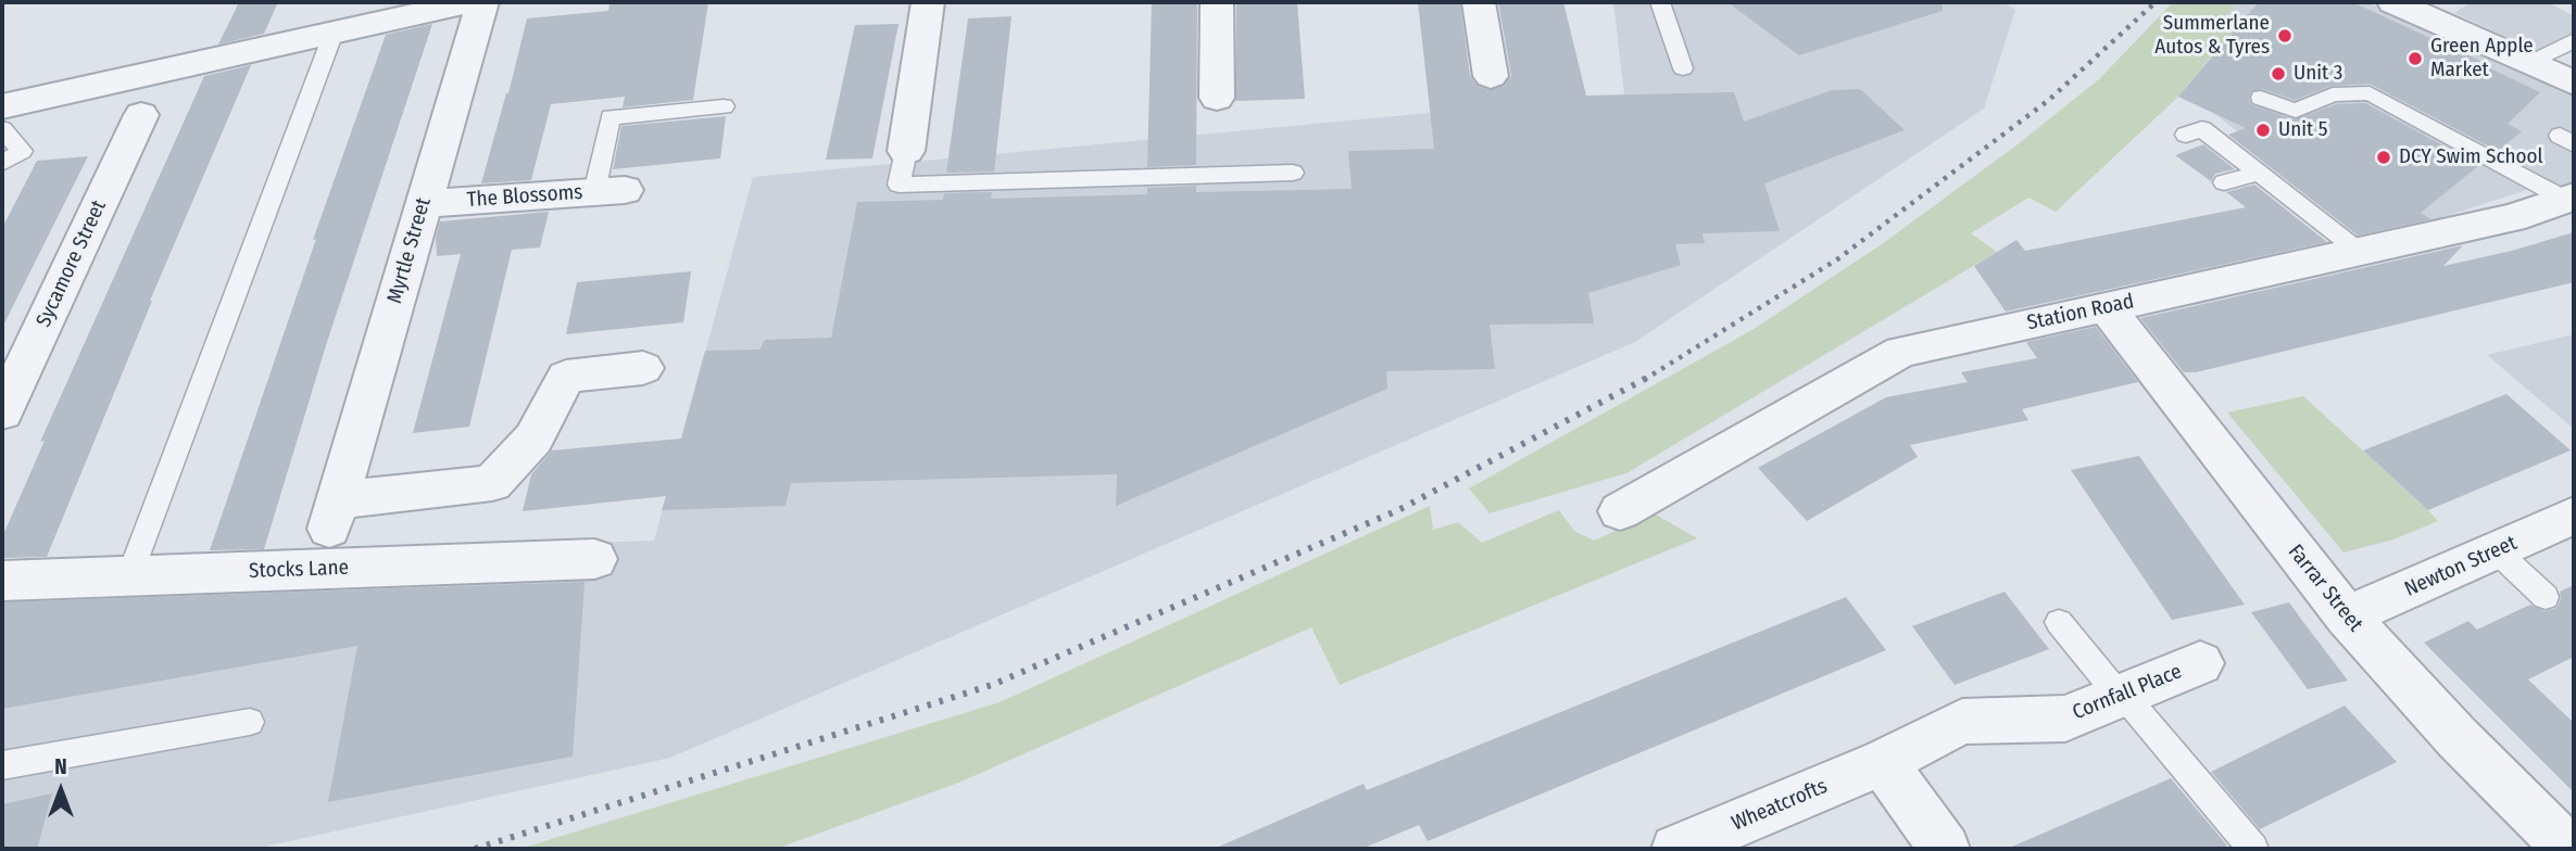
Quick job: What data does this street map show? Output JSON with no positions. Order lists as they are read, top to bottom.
{
  "streets": {
    "street": [
      "The Blossoms",
      "Myrtle Street",
      "Sycamore Street",
      "Station Road",
      "Newton Street",
      "Stocks Lane",
      "Farrar Street",
      "Cornfall Place",
      "Wheatcrofts"
    ]
  },
  "crossings": [
    ["The Blossoms", "Myrtle Street"],
    ["Station Road", "Farrar Street"],
    ["Newton Street", "Farrar Street"],
    ["Cornfall Place", "Wheatcrofts"]
  ],
  "places": [
    "Summerlane Autos & Tyres",
    "Green Apple Market",
    "Unit 3",
    "Unit 5",
    "DCY Swim School"
  ],
  "north": "top"
}
